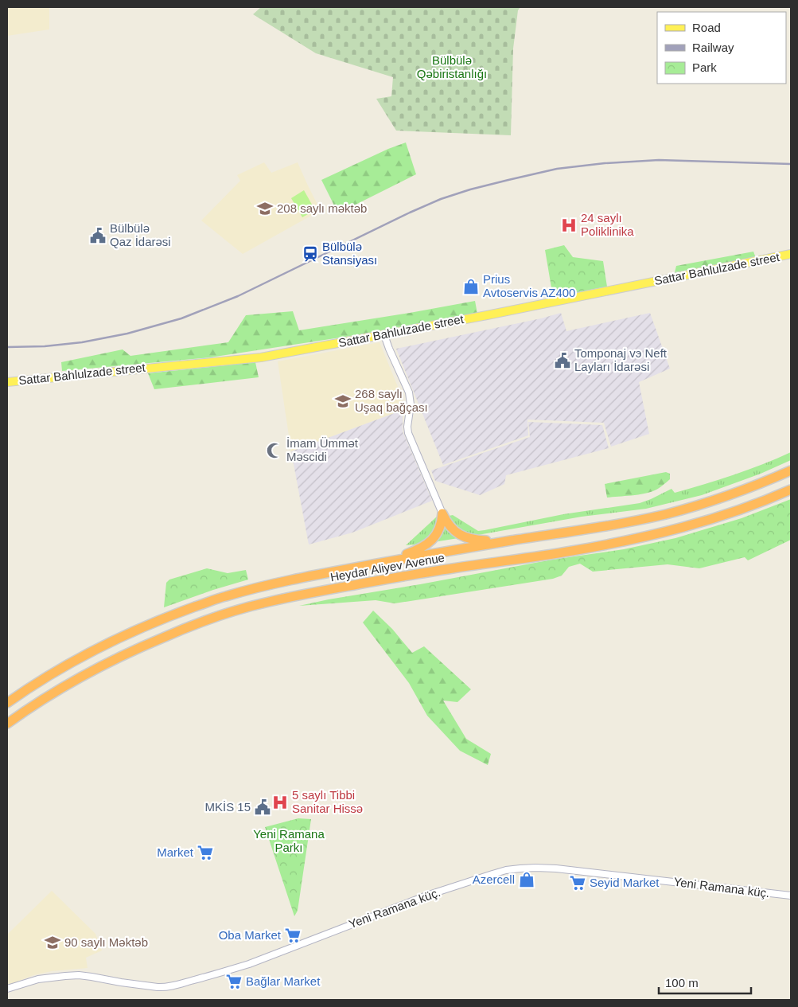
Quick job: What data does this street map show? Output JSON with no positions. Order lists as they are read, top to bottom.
{
  "streets": {
    "highway": ["Heydar Aliyev Avenue"],
    "main road": ["Sattar Bahlulzade street"],
    "street": ["Yeni Ramana küç."]
  },
  "parks": ["Bülbülə Qəbiristanlığı", "Yeni Ramana Parkı"],
  "places": {
    "school or university": ["208 saylı məktəb", "268 saylı Uşaq bağçası", "90 saylı Məktəb"],
    "hospital": ["24 saylı Poliklinika", "5 saylı Tibbi Sanitar Hissə"],
    "public building": ["Bülbülə Qaz İdarəsi", "Tomponaj vэ Neft Layları İdarəsi", "MKİS 15"],
    "station": ["Bülbülə Stansiyası"],
    "shop": ["Prius Avtoservis AZ400", "Azercell"],
    "mosque": ["İmam Ümmət Məscidi"],
    "supermarket": [
      "Market",
      "Seyid Market",
      "Oba Market",
      "Bağlar Market"
    ]
  },
  "legend": ["Road", "Railway", "Park"],
  "scale_bar": "100 m"
}
